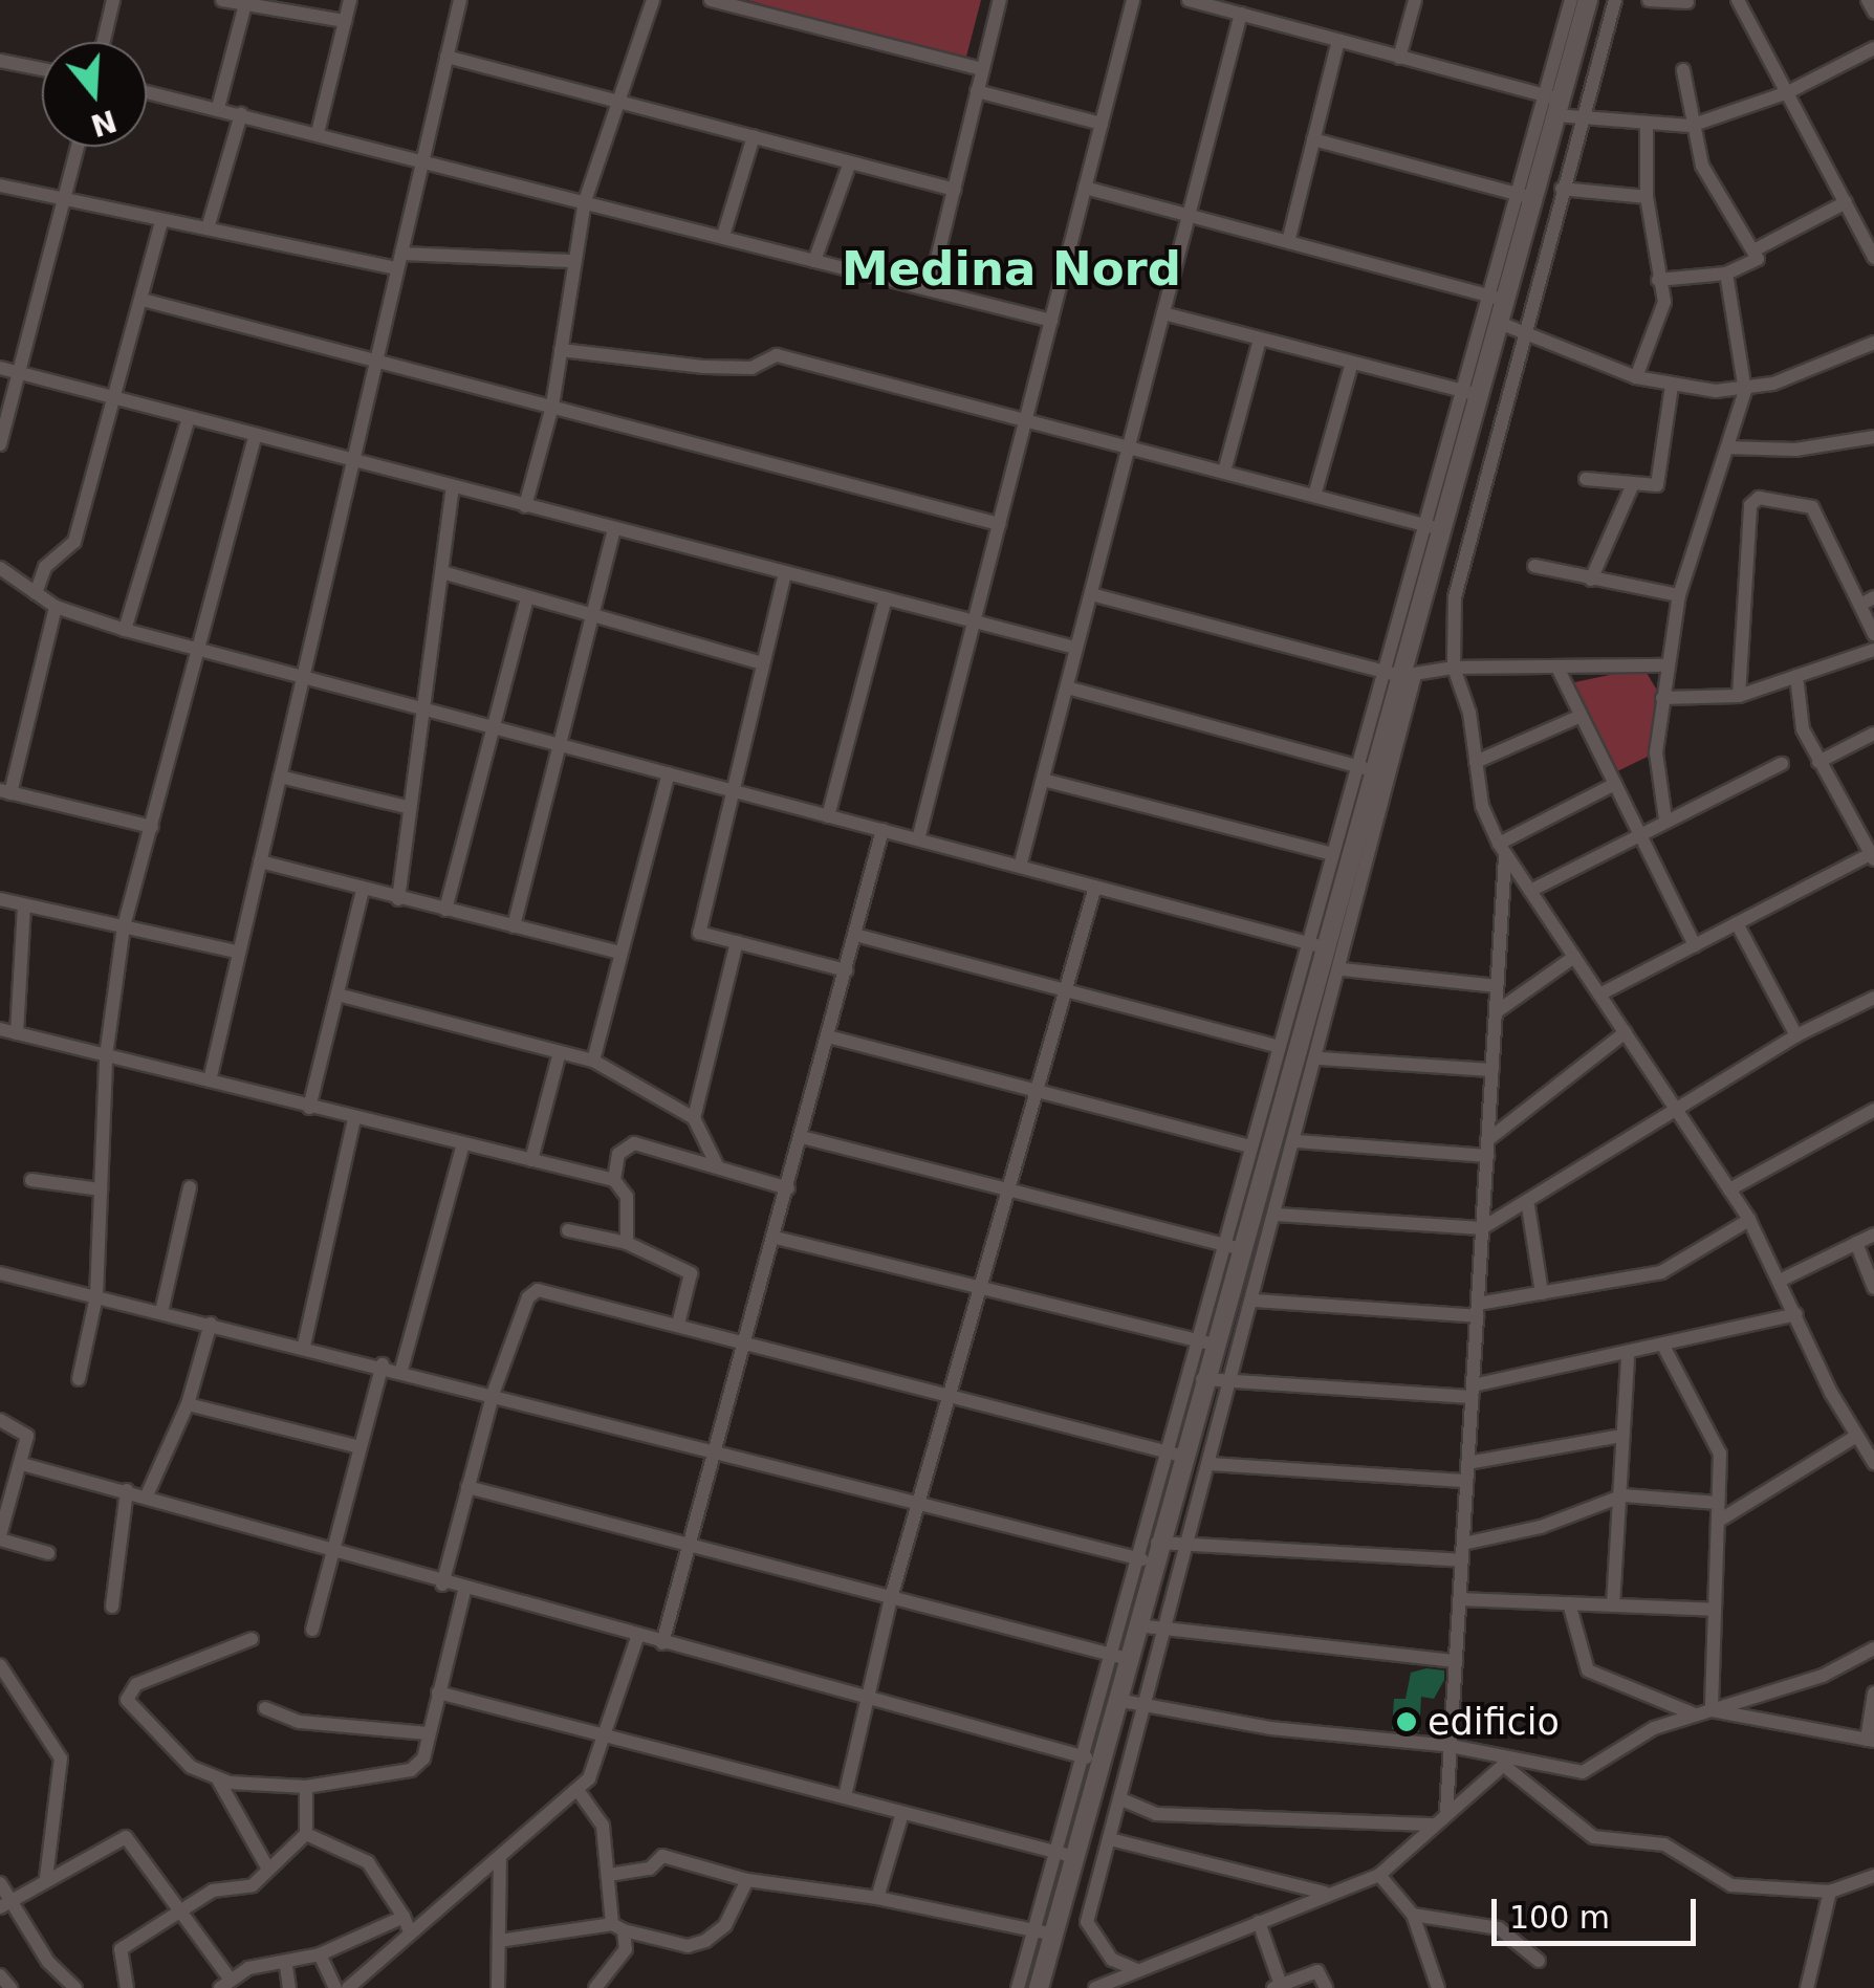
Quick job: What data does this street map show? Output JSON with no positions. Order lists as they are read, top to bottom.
{
  "districts": ["Medina Nord"],
  "places": ["edificio"],
  "scale_bar": "100 m",
  "north": "bottom"
}
